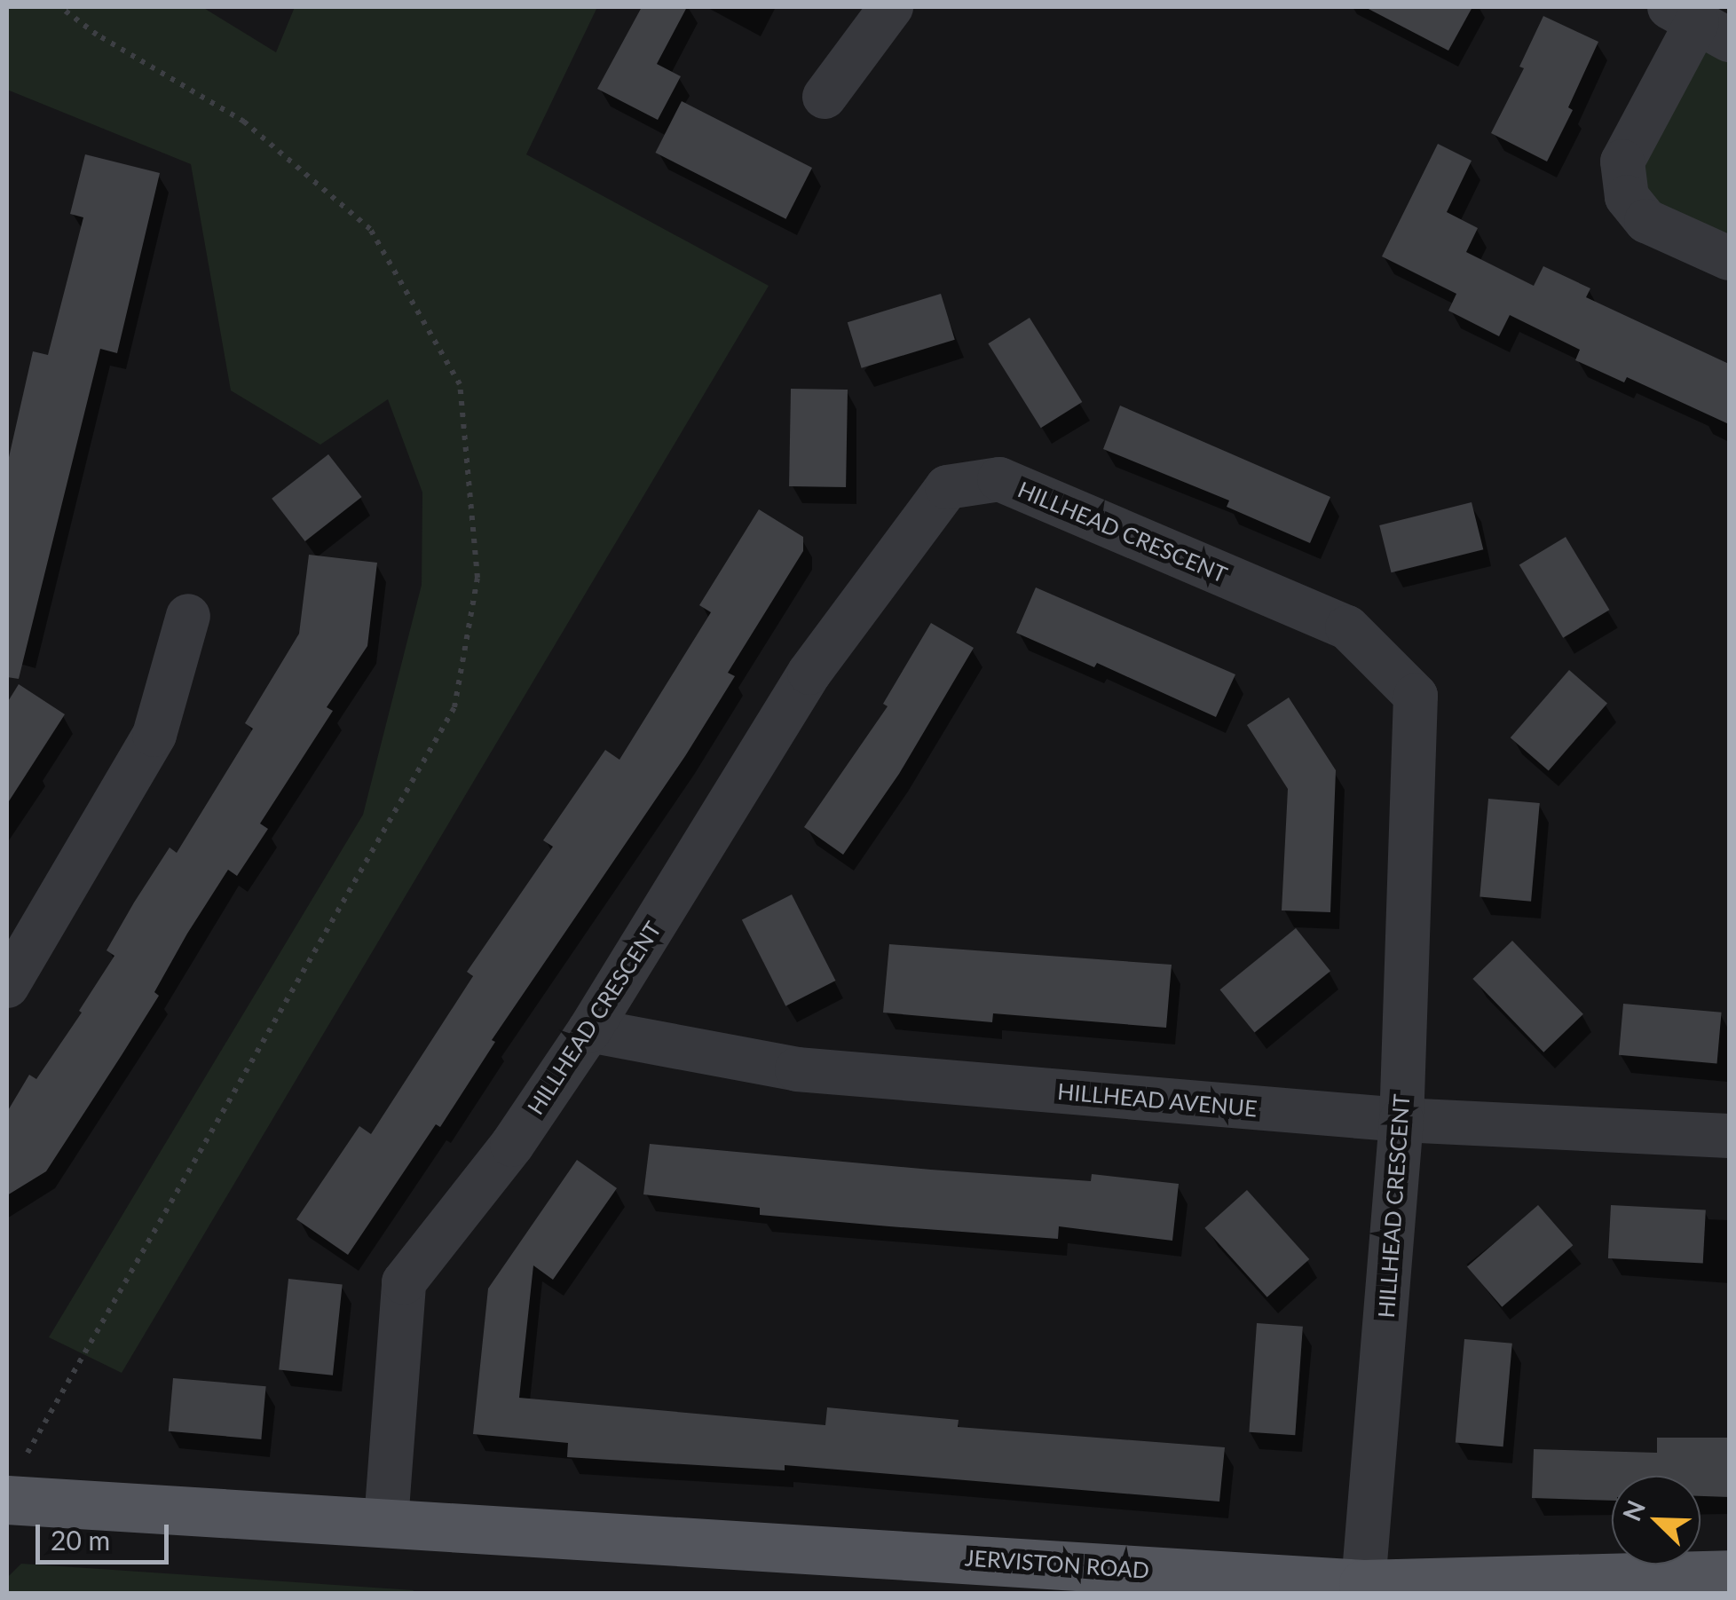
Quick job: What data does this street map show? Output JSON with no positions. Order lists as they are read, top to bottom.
{
  "streets": {
    "main road": ["JERVISTON ROAD"],
    "street": ["HILLHEAD CRESCENT", "HILLHEAD AVENUE"]
  },
  "crossings": [
    ["HILLHEAD CRESCENT", "HILLHEAD AVENUE"],
    ["HILLHEAD CRESCENT", "JERVISTON ROAD"]
  ],
  "scale_bar": "20 m",
  "north": "top left"
}
